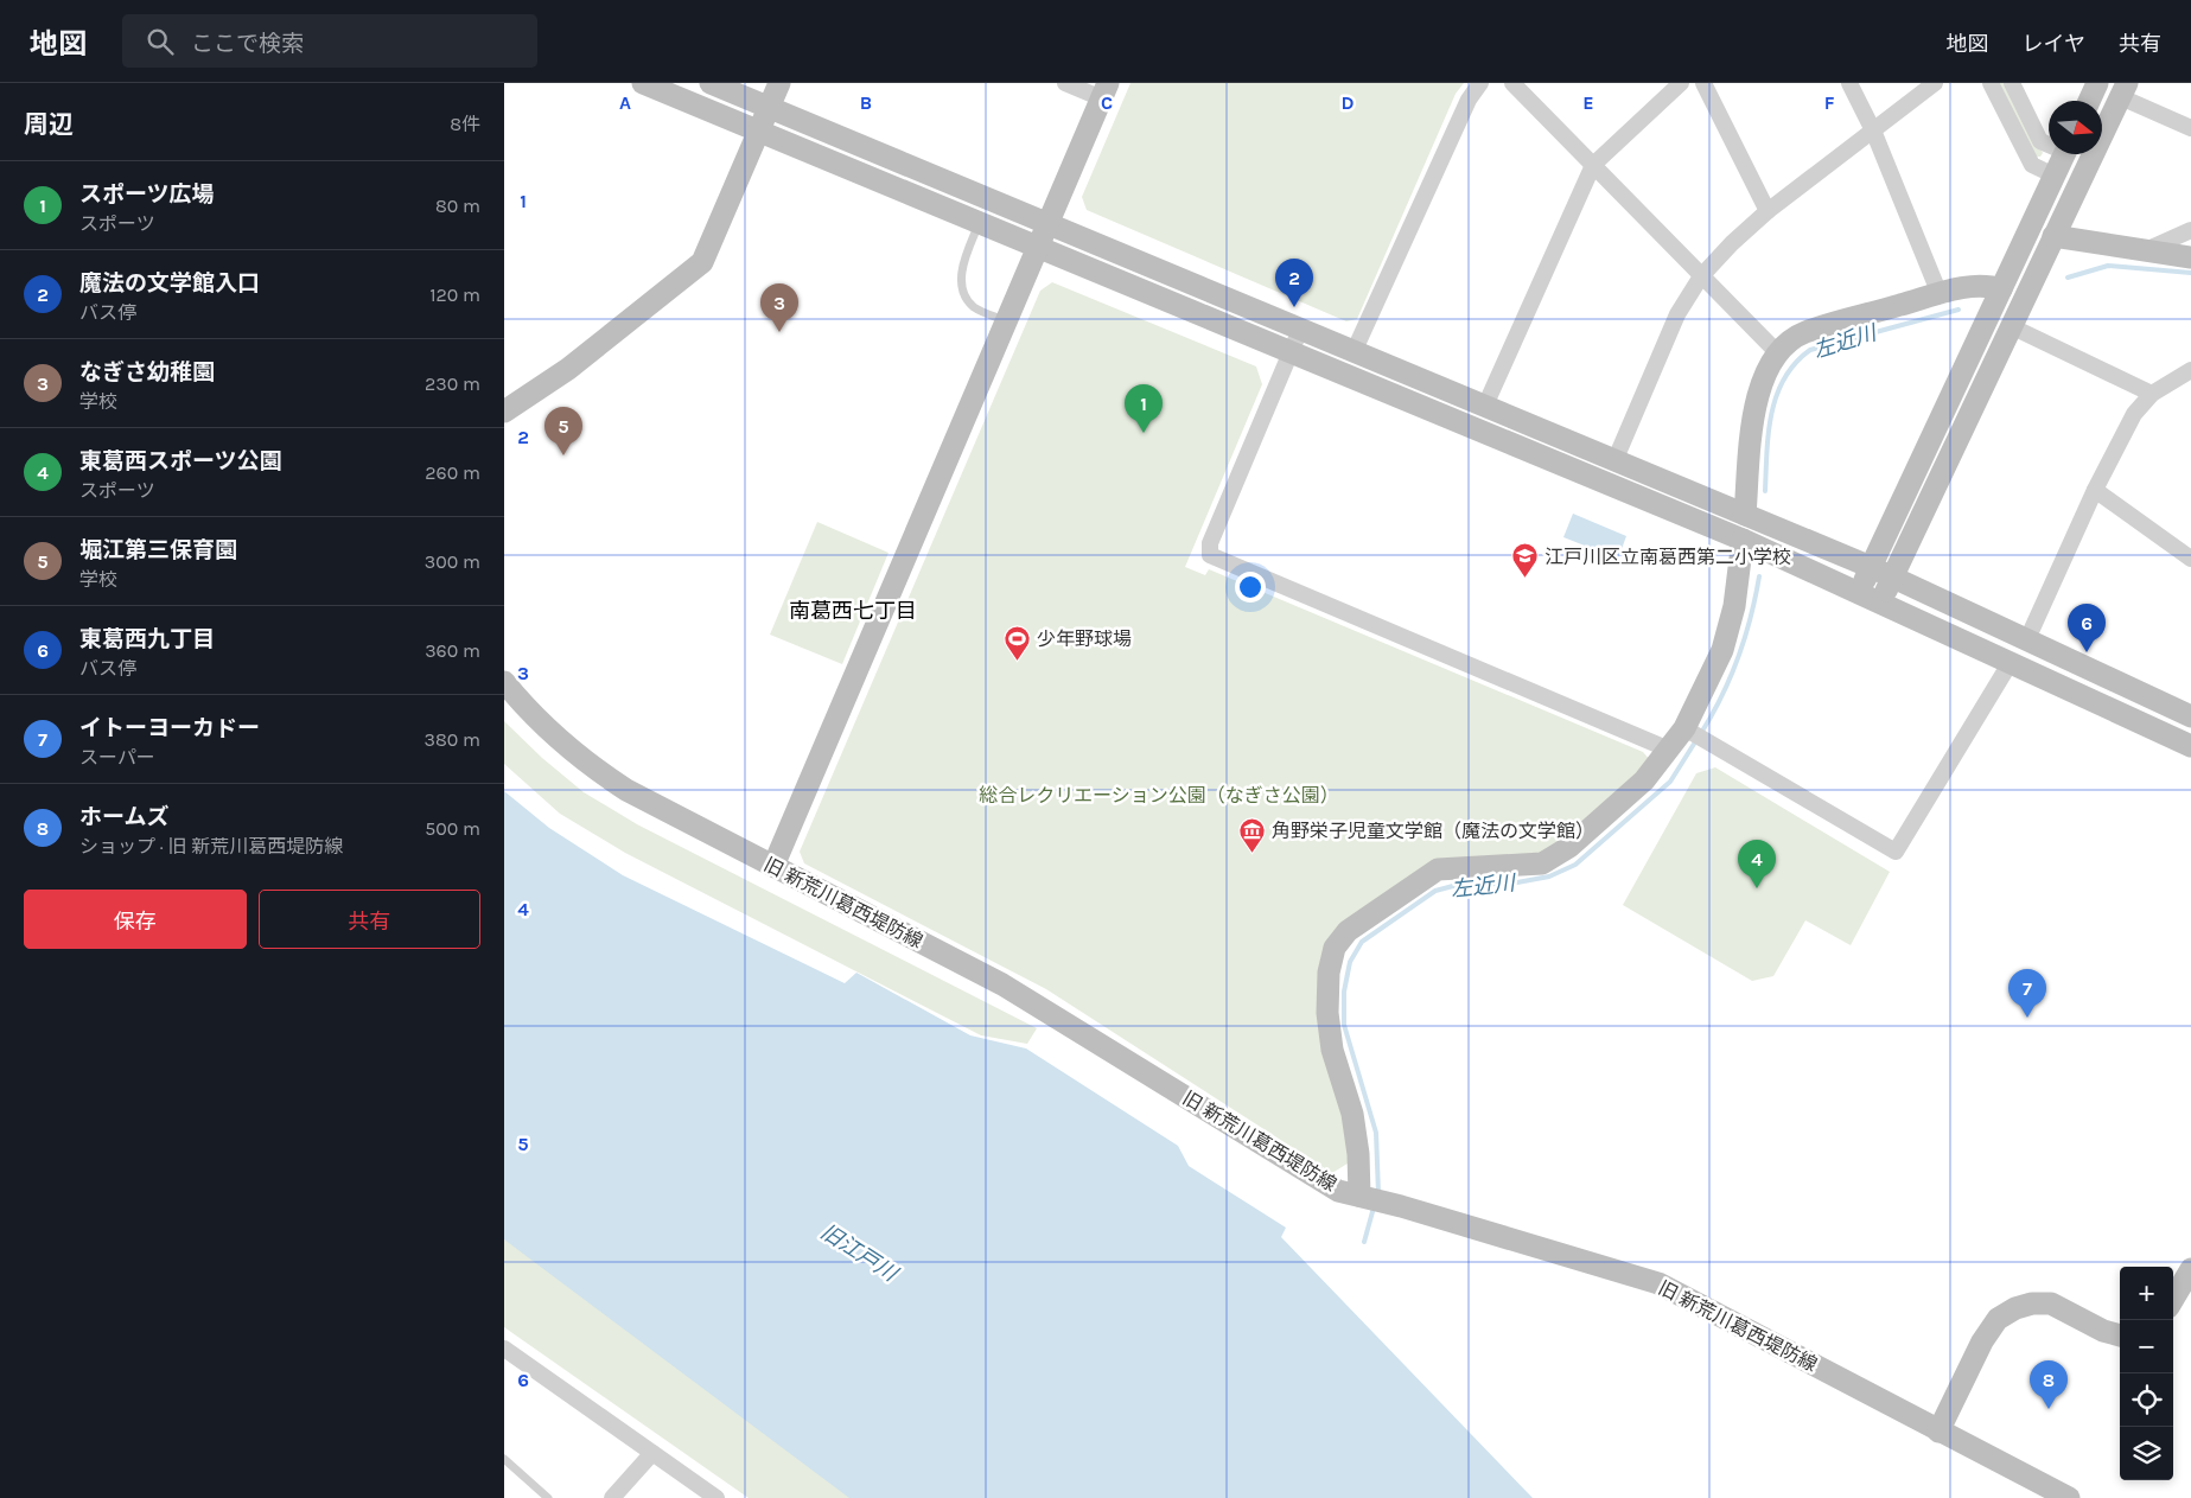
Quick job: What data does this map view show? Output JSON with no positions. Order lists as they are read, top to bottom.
{
  "streets": {
    "street": ["旧 新荒川葛西堤防線"]
  },
  "districts": ["南葛西七丁目"],
  "water": ["左近川", "旧江戸川"],
  "parks": ["総合レクリエーション公園（なぎさ公園）"],
  "places": {
    "school or university": ["江戸川区立南葛西第二小学校"],
    "sports": ["少年野球場"],
    "museum": ["角野栄子児童文学館（魔法の文学館）"]
  },
  "north": "right",
  "page": {
    "header": "地図",
    "search": "ここで検索",
    "nav": ["地図", "レイヤ", "共有"],
    "heading": ["周辺", "8件"],
    "list": [
      {
        "mark": "1",
        "name": "スポーツ広場",
        "note": "スポーツ",
        "value": "80 m"
      },
      {
        "mark": "2",
        "name": "魔法の文学館入口",
        "note": "バス停",
        "value": "120 m"
      },
      {
        "mark": "3",
        "name": "なぎさ幼稚園",
        "note": "学校",
        "value": "230 m"
      },
      {
        "mark": "4",
        "name": "東葛西スポーツ公園",
        "note": "スポーツ",
        "value": "260 m"
      },
      {
        "mark": "5",
        "name": "堀江第三保育園",
        "note": "学校",
        "value": "300 m"
      },
      {
        "mark": "6",
        "name": "東葛西九丁目",
        "note": "バス停",
        "value": "360 m"
      },
      {
        "mark": "7",
        "name": "イトーヨーカドー",
        "note": "スーパー",
        "value": "380 m"
      },
      {
        "mark": "8",
        "name": "ホームズ",
        "note": "ショップ · 旧 新荒川葛西堤防線",
        "value": "500 m"
      }
    ],
    "pins": [
      "2",
      "3",
      "1",
      "5",
      "6",
      "4",
      "7",
      "8"
    ],
    "buttons": ["保存", "共有"],
    "map_buttons": ["+", "−"]
  },
  "grid": {
    "columns": [
      "A",
      "B",
      "C",
      "D",
      "E",
      "F"
    ],
    "rows": [
      "1",
      "2",
      "3",
      "4",
      "5",
      "6"
    ]
  }
}
